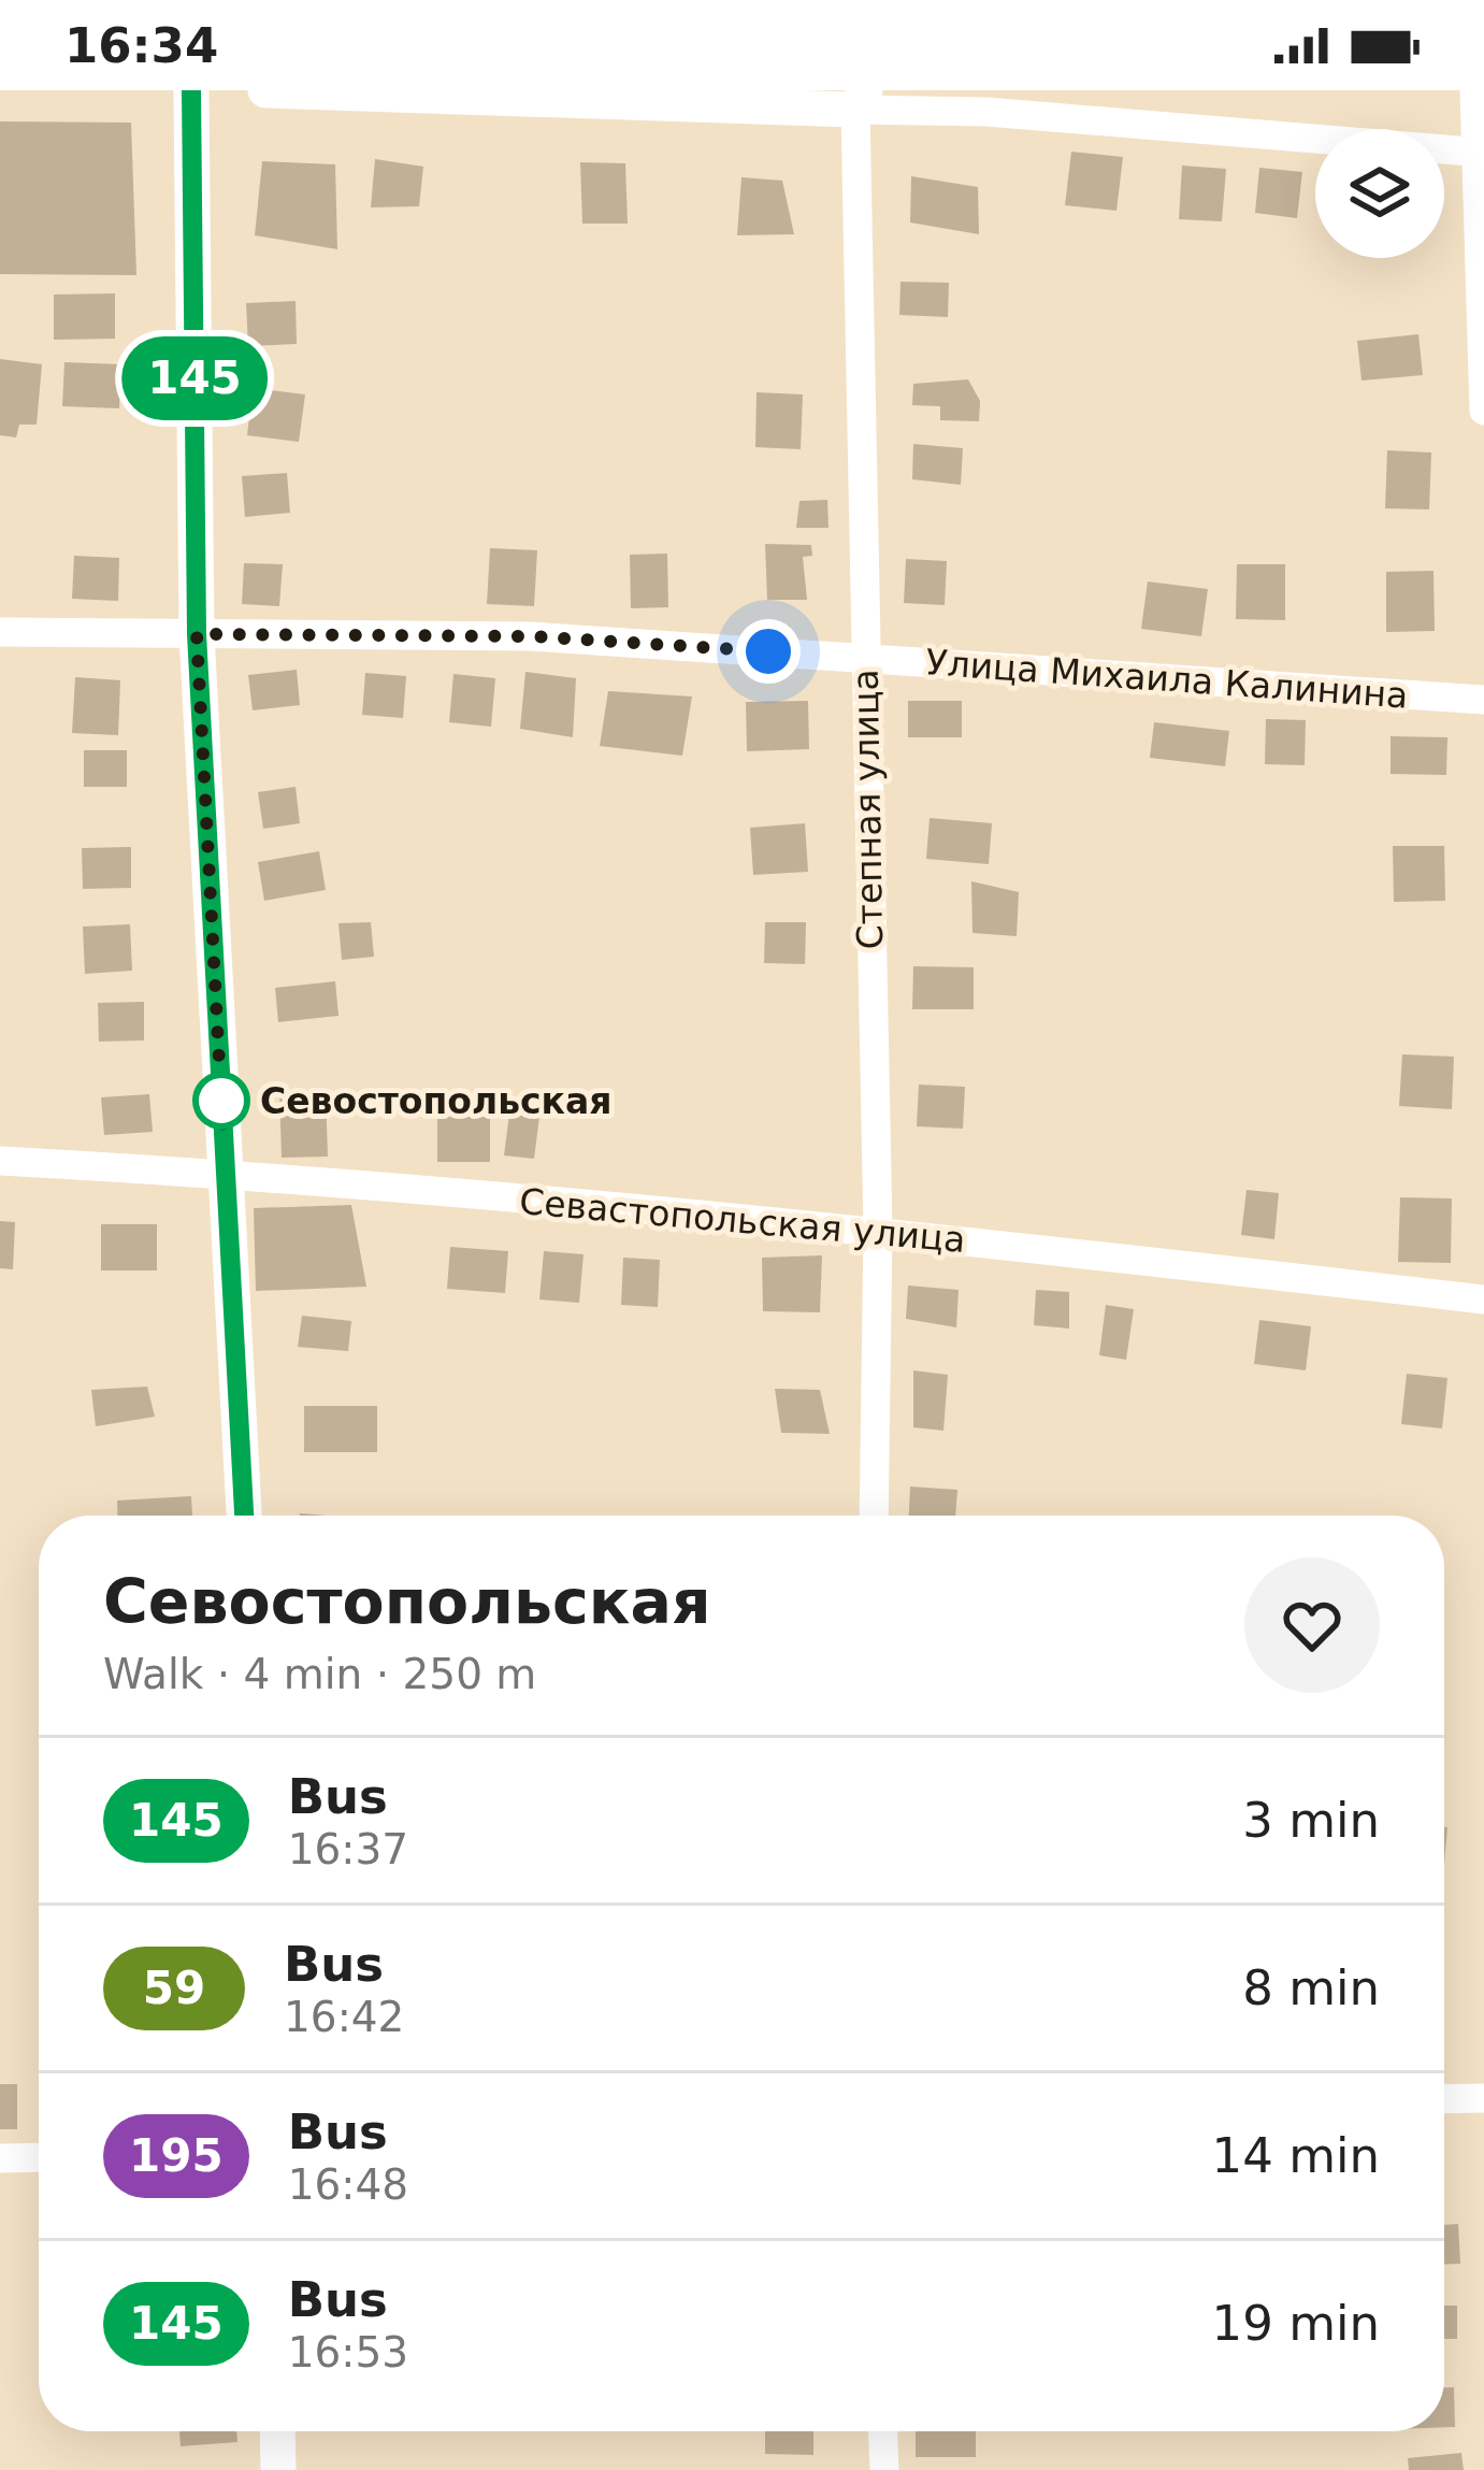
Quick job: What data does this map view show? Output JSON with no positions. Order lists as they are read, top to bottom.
{
  "streets": {
    "street": ["Улица Михаила Калинина", "Степная улица", "Севастопольская улица"]
  },
  "crossings": [
    ["Улица Михаила Калинина", "Степная улица"],
    ["Степная улица", "Севастопольская улица"]
  ],
  "places": ["Севостопольская"],
  "lines": ["bus line 145"],
  "page": {
    "status": "16:34",
    "on_map": "145",
    "heading": ["Севостопольская", "Walk · 4 min · 250 m"],
    "list": [
      {
        "mark": "145",
        "name": "Bus",
        "note": "16:37",
        "value": "3 min"
      },
      {
        "mark": "59",
        "name": "Bus",
        "note": "16:42",
        "value": "8 min"
      },
      {
        "mark": "195",
        "name": "Bus",
        "note": "16:48",
        "value": "14 min"
      },
      {
        "mark": "145",
        "name": "Bus",
        "note": "16:53",
        "value": "19 min"
      }
    ]
  }
}
